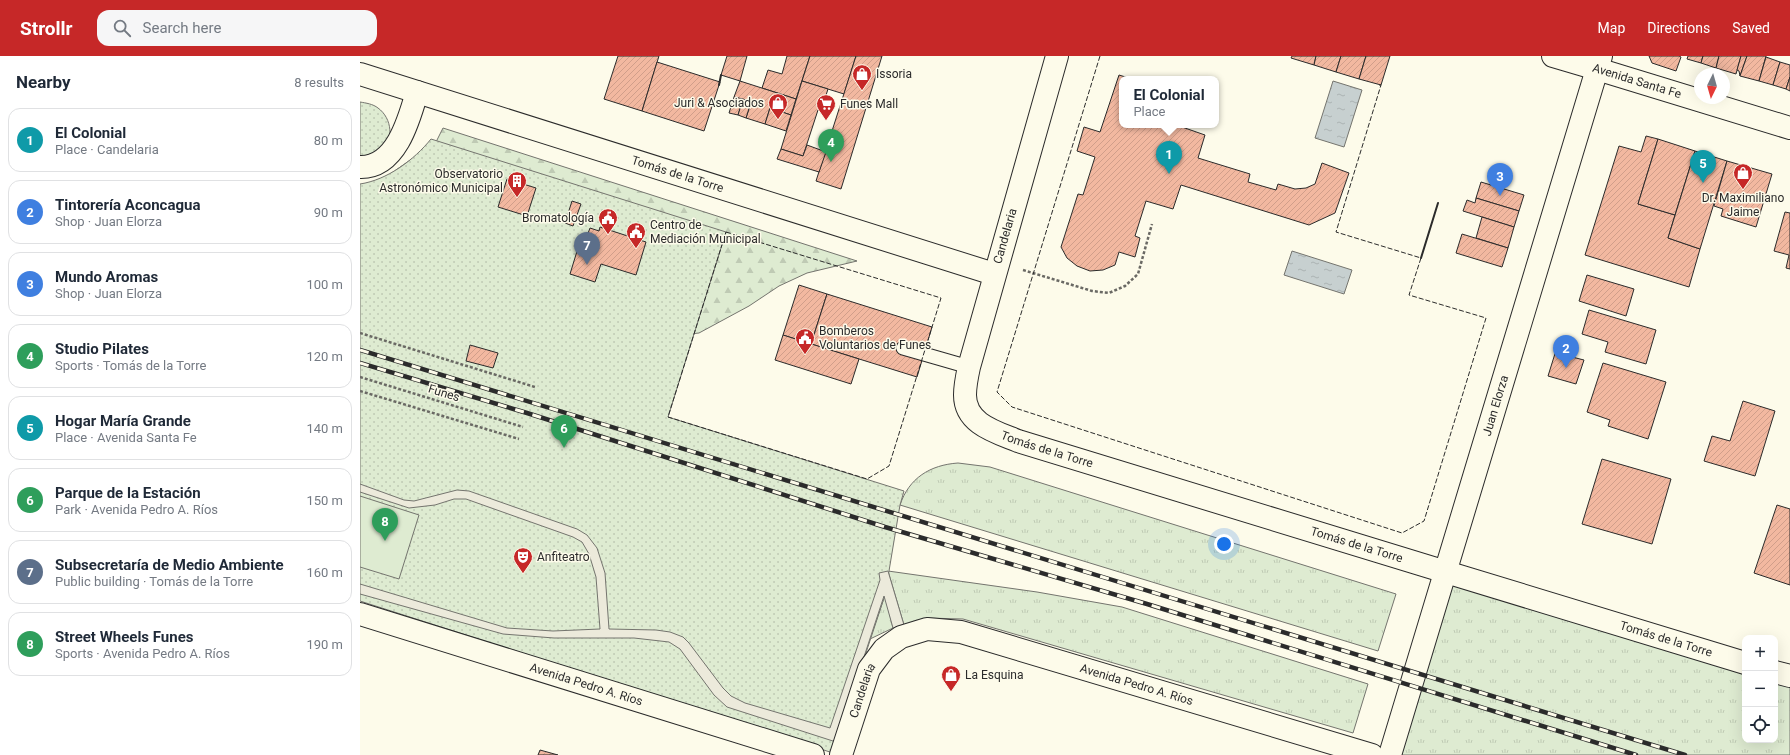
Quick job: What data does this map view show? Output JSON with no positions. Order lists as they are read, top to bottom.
{
  "streets": {
    "street": [
      "Avenida Santa Fe",
      "Tomás de la Torre",
      "Candelaria",
      "Juan Elorza",
      "Avenida Pedro A. Ríos"
    ],
    "path": ["Funes"]
  },
  "crossings": [
    ["Avenida Santa Fe", "Juan Elorza"],
    ["Tomás de la Torre", "Candelaria"],
    ["Tomás de la Torre", "Juan Elorza"],
    ["Candelaria", "Avenida Pedro A. Ríos"]
  ],
  "places": {
    "shop": [
      "Issoria",
      "Juri & Asociados",
      "Dr. Maximiliano Jaime",
      "La Esquina"
    ],
    "supermarket": ["Funes Mall"],
    "building": ["Observatorio Astronómico Municipal"],
    "public building": ["Bromatología", "Centro de Mediación Municipal", "Bomberos Voluntarios de Funes"],
    "theatre": ["Anfiteatro"]
  },
  "north": "bottom",
  "page": {
    "header": "Strollr",
    "search": "Search here",
    "nav": ["Map", "Directions", "Saved"],
    "heading": ["Nearby", "8 results"],
    "popup": ["El Colonial", "Place"],
    "list": [
      {
        "mark": "1",
        "name": "El Colonial",
        "note": "Place · Candelaria",
        "value": "80 m"
      },
      {
        "mark": "2",
        "name": "Tintorería Aconcagua",
        "note": "Shop · Juan Elorza",
        "value": "90 m"
      },
      {
        "mark": "3",
        "name": "Mundo Aromas",
        "note": "Shop · Juan Elorza",
        "value": "100 m"
      },
      {
        "mark": "4",
        "name": "Studio Pilates",
        "note": "Sports · Tomás de la Torre",
        "value": "120 m"
      },
      {
        "mark": "5",
        "name": "Hogar María Grande",
        "note": "Place · Avenida Santa Fe",
        "value": "140 m"
      },
      {
        "mark": "6",
        "name": "Parque de la Estación",
        "note": "Park · Avenida Pedro A. Ríos",
        "value": "150 m"
      },
      {
        "mark": "7",
        "name": "Subsecretaría de Medio Ambiente",
        "note": "Public building · Tomás de la Torre",
        "value": "160 m"
      },
      {
        "mark": "8",
        "name": "Street Wheels Funes",
        "note": "Sports · Avenida Pedro A. Ríos",
        "value": "190 m"
      }
    ],
    "pins": [
      "4",
      "1",
      "5",
      "3",
      "7",
      "2",
      "6",
      "8"
    ],
    "map_buttons": ["+", "−"]
  }
}
